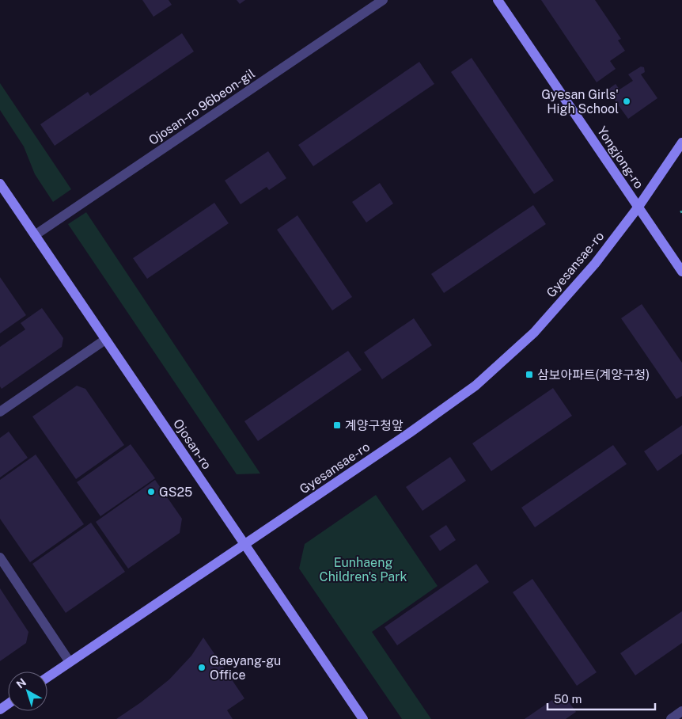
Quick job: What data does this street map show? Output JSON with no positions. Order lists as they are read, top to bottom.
{
  "streets": {
    "street": [
      "Ojosan-ro 96beon-gil",
      "Yongjong-ro",
      "Gyesansae-ro",
      "Ojosan-ro"
    ]
  },
  "crossings": [
    ["Ojosan-ro 96beon-gil", "Ojosan-ro"],
    ["Yongjong-ro", "Gyesansae-ro"],
    ["Gyesansae-ro", "Ojosan-ro"]
  ],
  "parks": ["Eunhaeng Children's Park"],
  "places": {
    "other": ["Gyesan Girls' High School", "GS25", "Gaeyang-gu Office"],
    "transit": ["삼보아파트(계양구청)", "계양구청앞"]
  },
  "scale_bar": "50 m",
  "north": "top left"
}
